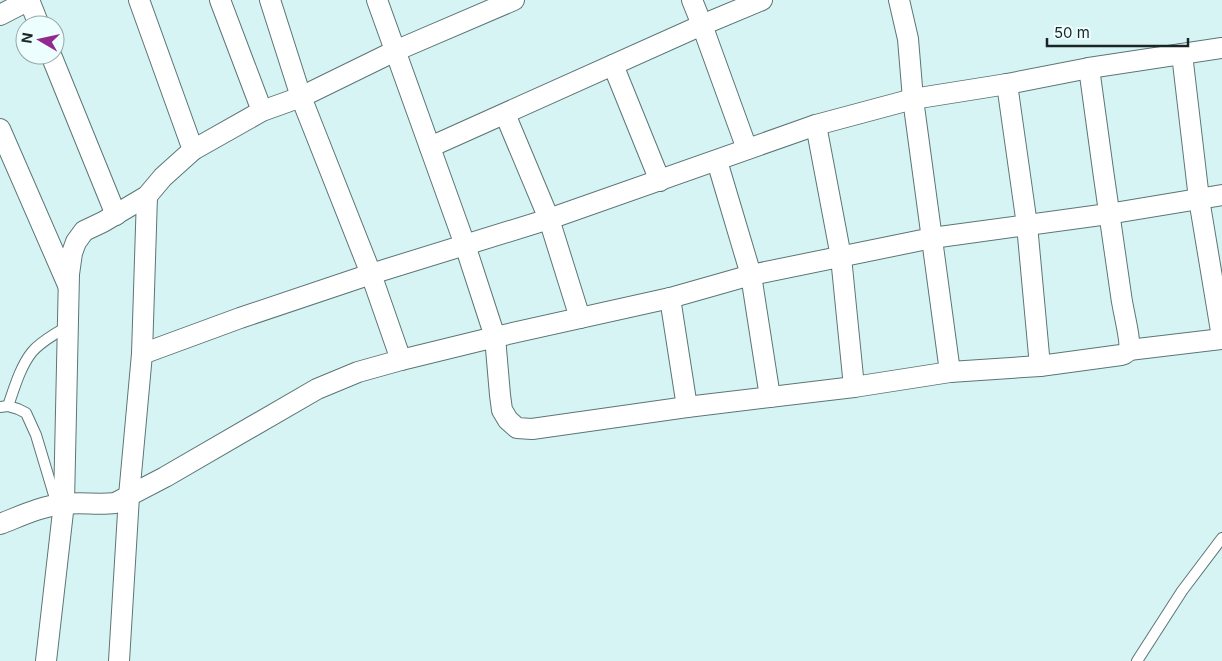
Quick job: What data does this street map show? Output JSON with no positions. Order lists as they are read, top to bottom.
{
  "scale_bar": "50 m",
  "north": "left"
}
